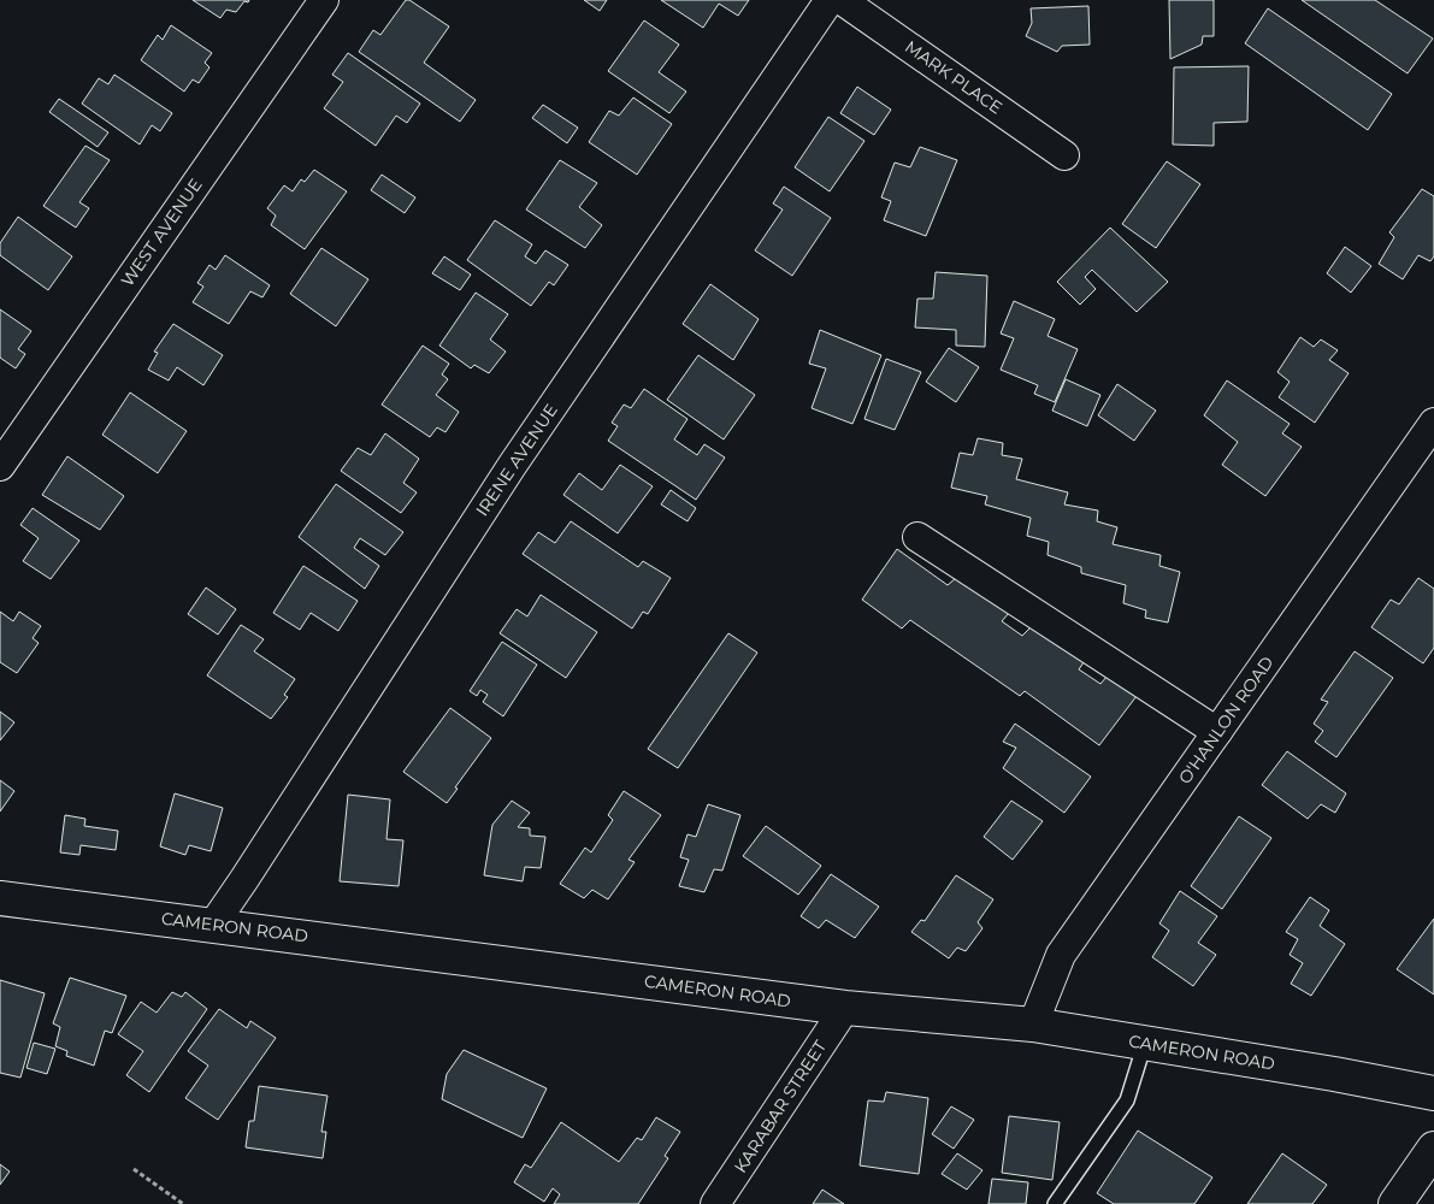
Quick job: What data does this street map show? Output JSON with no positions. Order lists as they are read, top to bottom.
{
  "streets": {
    "street": [
      "MARK PLACE",
      "WEST AVENUE",
      "IRENE AVENUE",
      "O'HANLON ROAD",
      "CAMERON ROAD",
      "KARABAR STREET"
    ]
  },
  "crossings": [
    ["IRENE AVENUE", "CAMERON ROAD"],
    ["O'HANLON ROAD", "CAMERON ROAD"],
    ["CAMERON ROAD", "KARABAR STREET"]
  ]
}
